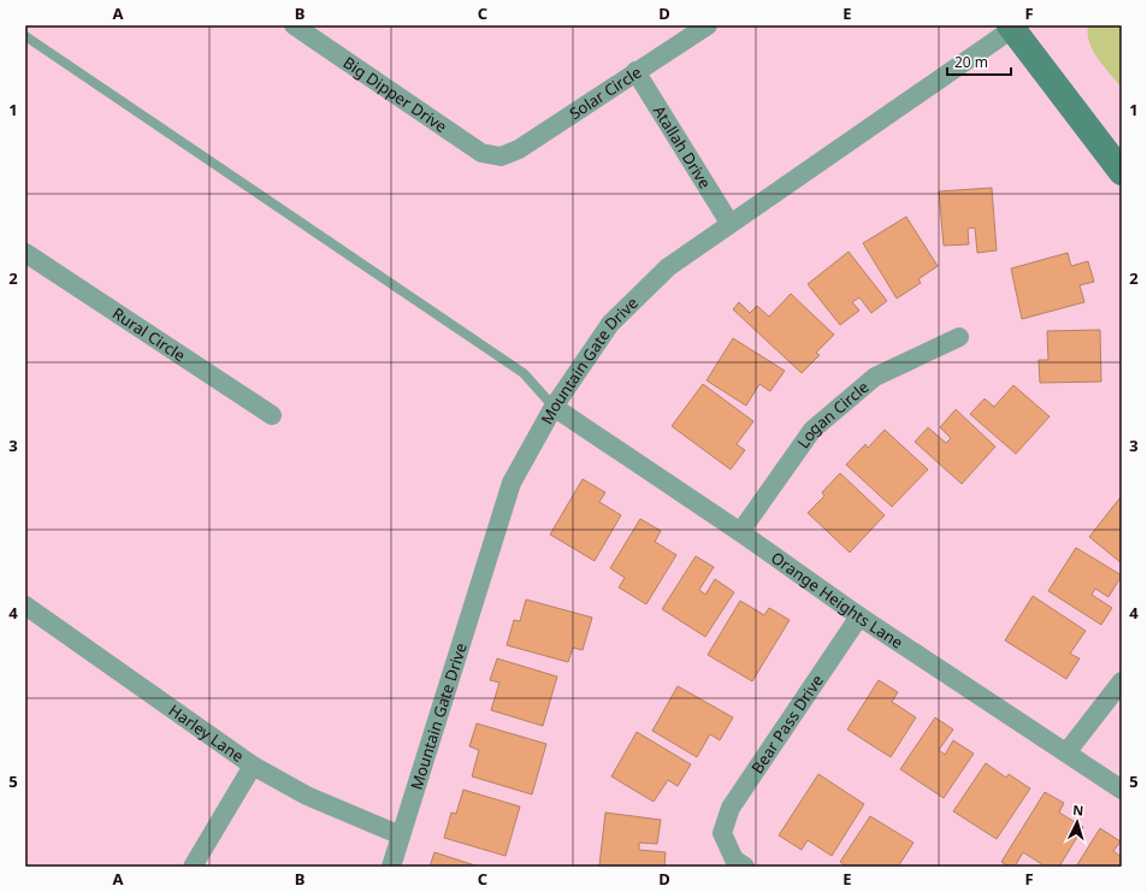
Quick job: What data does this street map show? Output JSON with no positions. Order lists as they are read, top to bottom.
{
  "streets": {
    "street": [
      "Solar Circle",
      "Big Dipper Drive",
      "Atallah Drive",
      "Rural Circle",
      "Mountain Gate Drive",
      "Logan Circle",
      "Orange Heights Lane",
      "Bear Pass Drive",
      "Harley Lane"
    ]
  },
  "crossings": [
    ["Solar Circle", "Big Dipper Drive"],
    ["Solar Circle", "Atallah Drive"],
    ["Atallah Drive", "Mountain Gate Drive"],
    ["Mountain Gate Drive", "Orange Heights Lane"],
    ["Mountain Gate Drive", "Harley Lane"],
    ["Logan Circle", "Orange Heights Lane"],
    ["Orange Heights Lane", "Bear Pass Drive"]
  ],
  "scale_bar": "20 m",
  "north": "top",
  "grid": {
    "columns": [
      "A",
      "B",
      "C",
      "D",
      "E",
      "F"
    ],
    "rows": [
      "1",
      "2",
      "3",
      "4",
      "5"
    ]
  }
}
